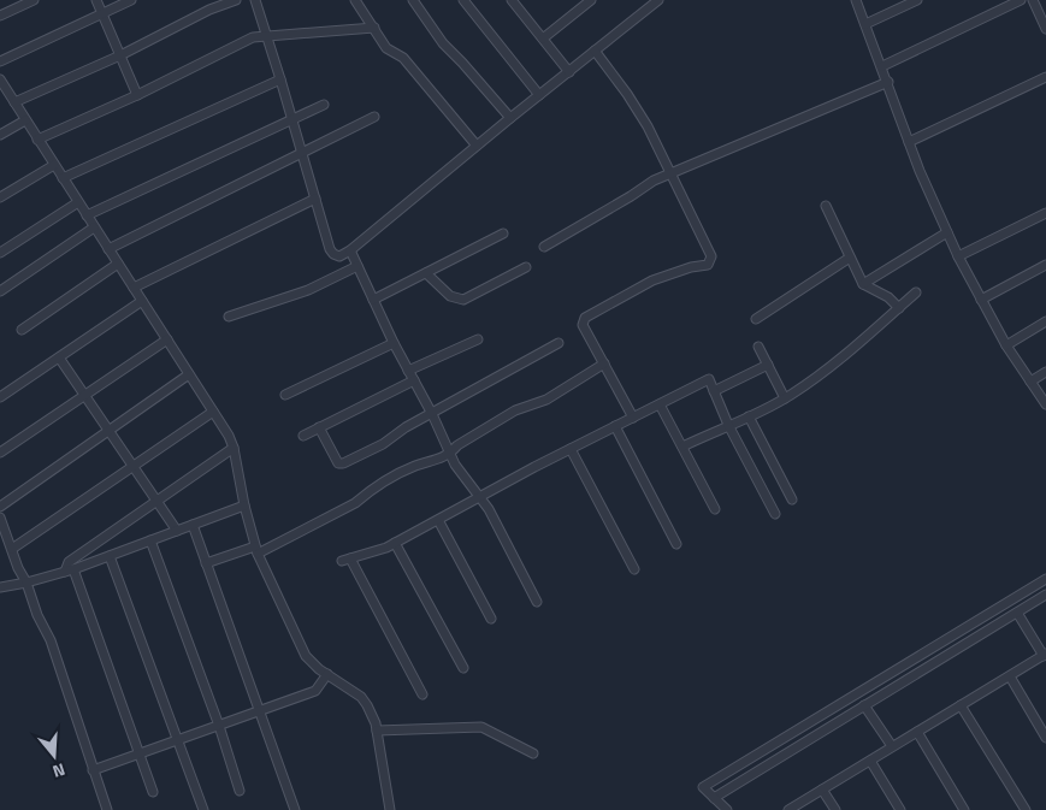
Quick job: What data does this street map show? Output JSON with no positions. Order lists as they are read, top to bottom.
{
  "north": "bottom"
}
